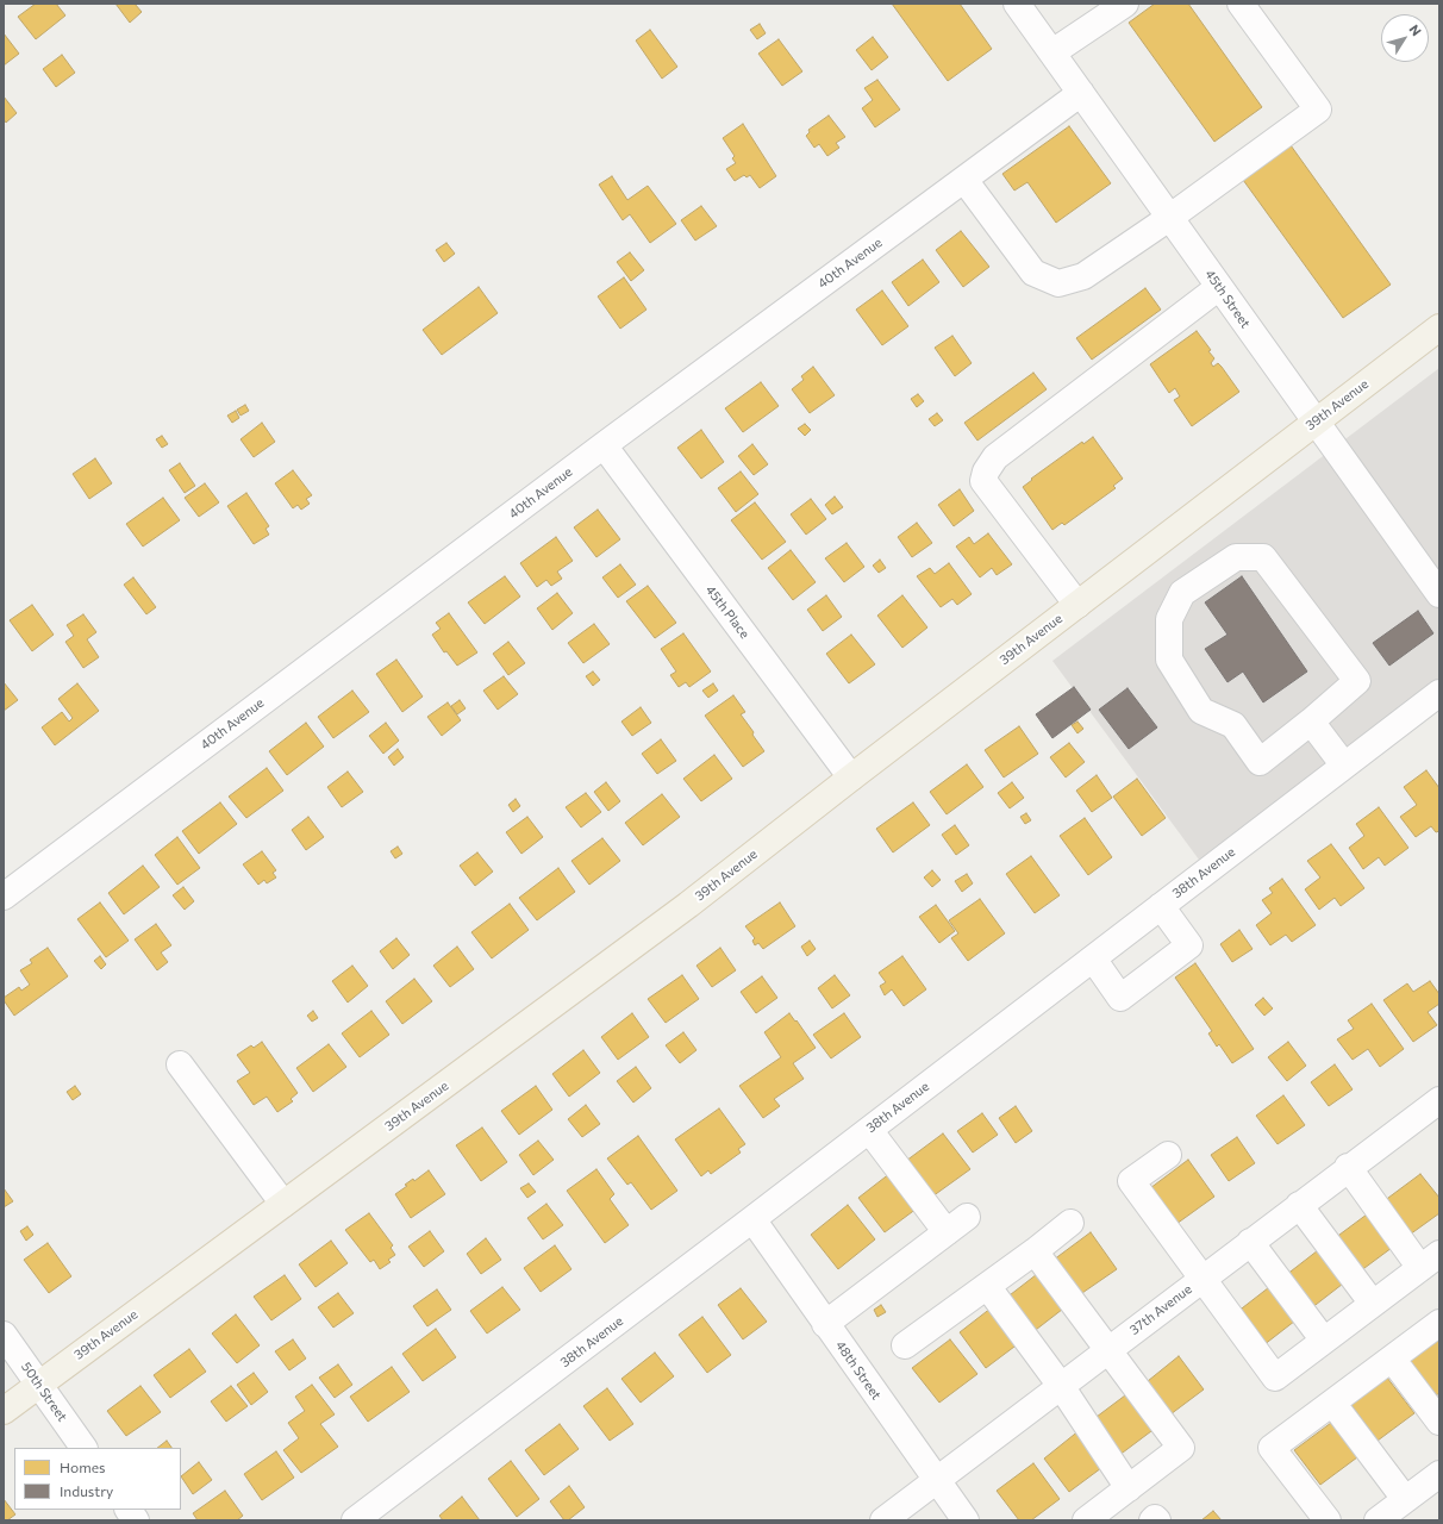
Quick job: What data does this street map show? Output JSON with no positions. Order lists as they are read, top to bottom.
{
  "streets": {
    "main road": ["39th Avenue"],
    "street": [
      "40th Avenue",
      "45th Street",
      "45th Place",
      "38th Avenue",
      "37th Avenue",
      "48th Street",
      "50th Street"
    ]
  },
  "crossings": [
    ["40th Avenue", "45th Street"],
    ["40th Avenue", "45th Place"],
    ["45th Street", "39th Avenue"],
    ["39th Avenue", "45th Place"],
    ["39th Avenue", "50th Street"],
    ["38th Avenue", "48th Street"],
    ["37th Avenue", "48th Street"]
  ],
  "legend": ["Homes", "Industry"],
  "north": "top right"
}
